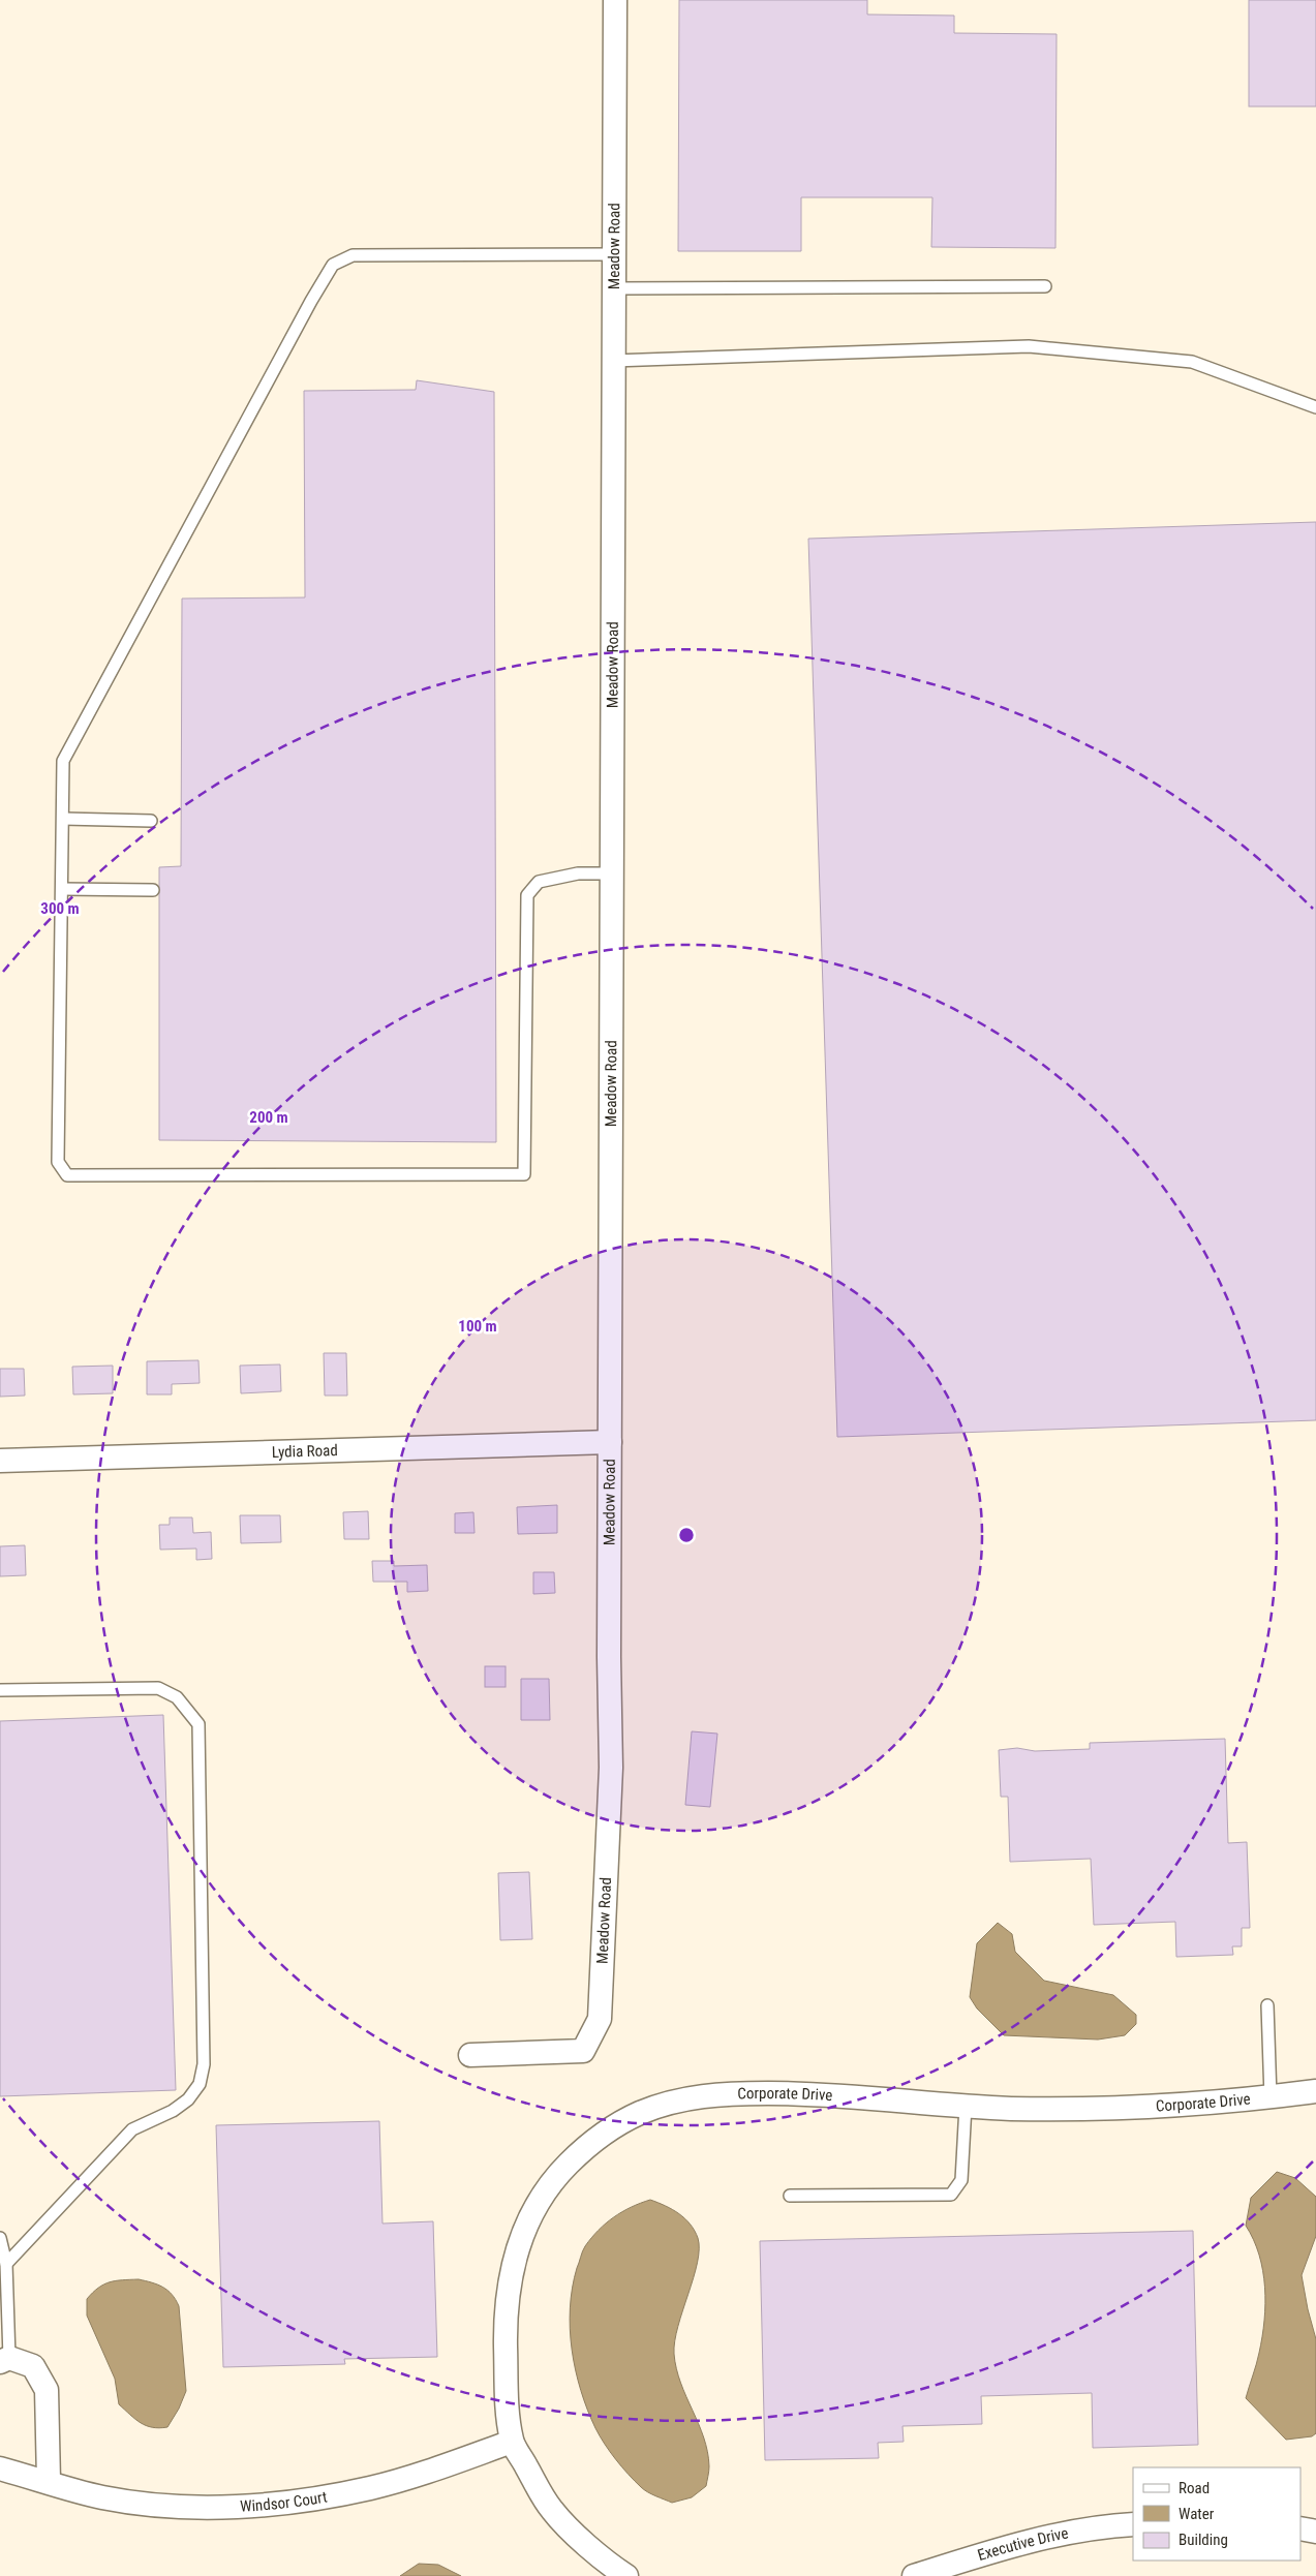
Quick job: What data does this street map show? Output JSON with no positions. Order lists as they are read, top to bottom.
{
  "streets": {
    "street": [
      "Meadow Road",
      "Lydia Road",
      "Corporate Drive",
      "Windsor Court",
      "Executive Drive"
    ]
  },
  "crossings": [
    ["Meadow Road", "Lydia Road"],
    ["Corporate Drive", "Windsor Court"]
  ],
  "legend": ["Road", "Water", "Building"],
  "rings": ["300 m", "200 m", "100 m"]
}
